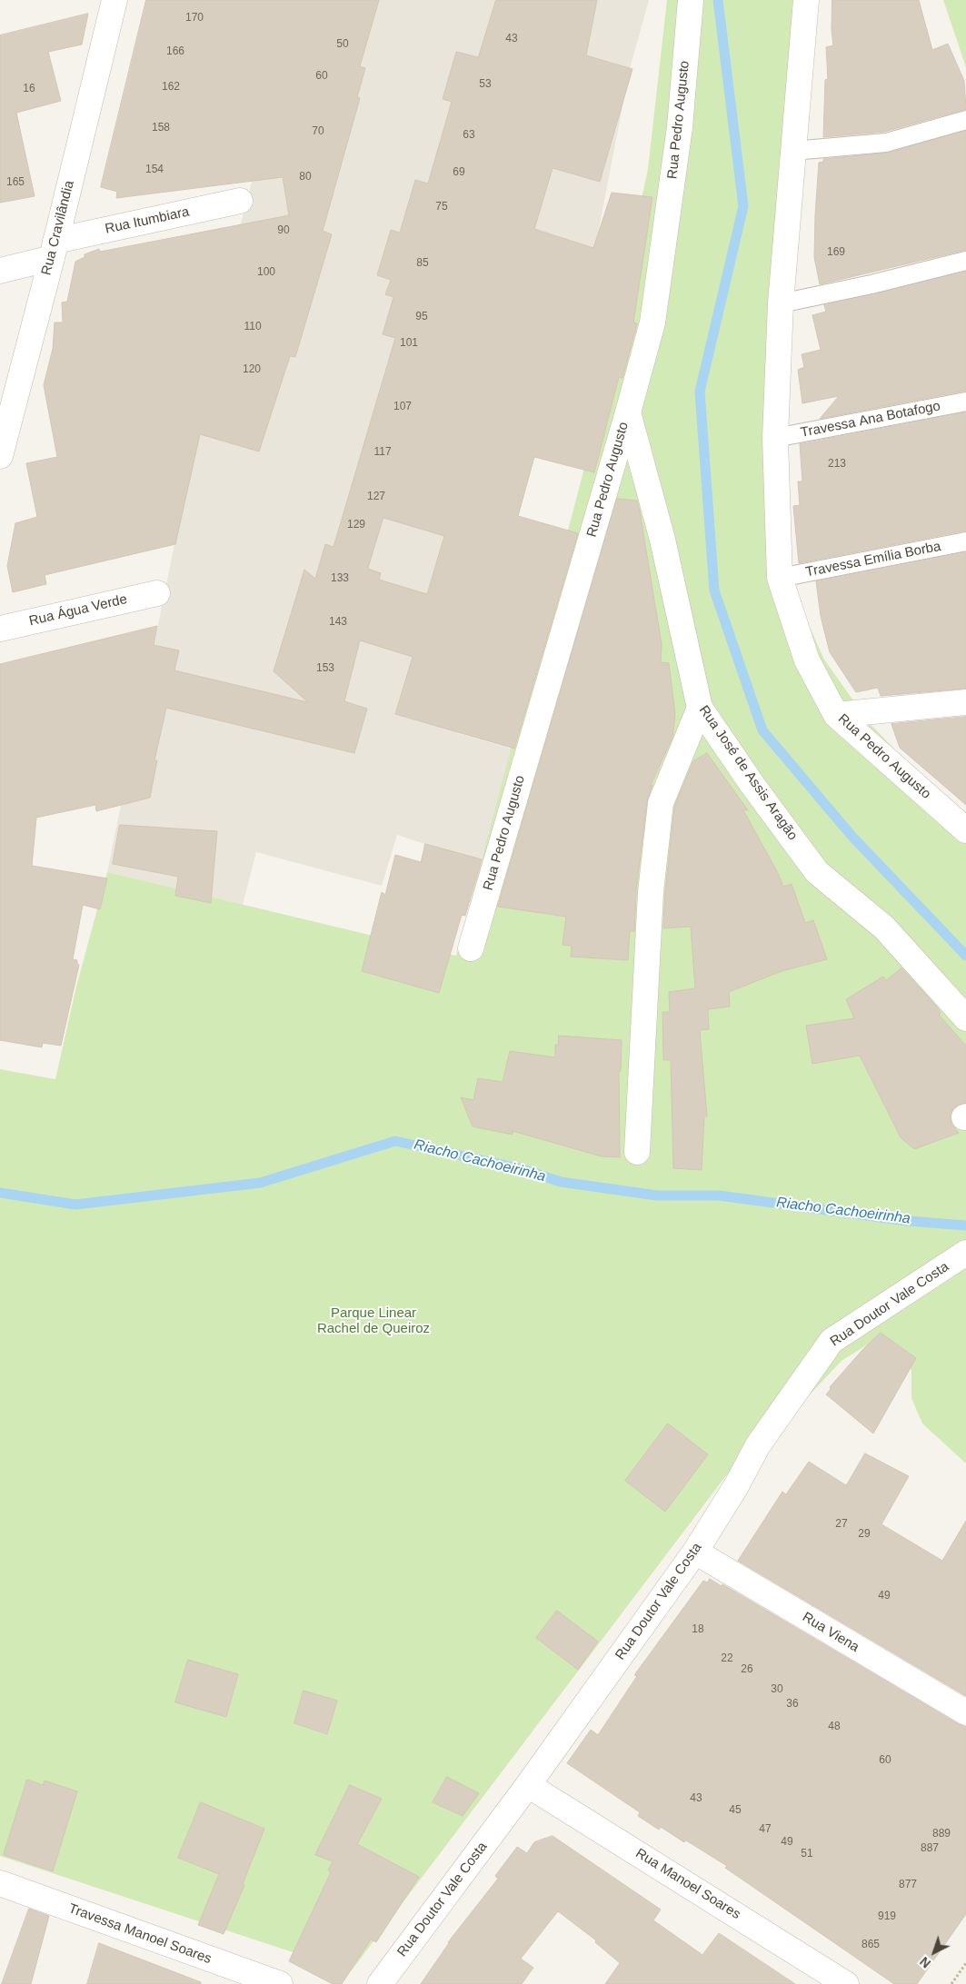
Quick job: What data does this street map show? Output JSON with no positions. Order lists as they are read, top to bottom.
{
  "streets": {
    "street": [
      "Rua Pedro Augusto",
      "Rua Itumbiara",
      "Rua Cravilândia",
      "Rua Água Verde",
      "Rua José de Assis Aragão",
      "Rua Doutor Vale Costa",
      "Rua Viena",
      "Rua Manoel Soares",
      "Travessa Manoel Soares"
    ],
    "lane": ["Travessa Ana Botafogo", "Travessa Emília Borba"]
  },
  "crossings": [
    ["Rua Pedro Augusto", "Travessa Ana Botafogo"],
    ["Rua Pedro Augusto", "Travessa Emília Borba"],
    ["Rua Pedro Augusto", "Rua José de Assis Aragão"],
    ["Rua Itumbiara", "Rua Cravilândia"],
    ["Rua Doutor Vale Costa", "Rua Viena"],
    ["Rua Doutor Vale Costa", "Rua Manoel Soares"]
  ],
  "water": ["Riacho Cachoeirinha"],
  "parks": ["Parque Linear Rachel de Queiroz"],
  "house_numbers": [
    "170",
    "43",
    "50",
    "166",
    "60",
    "53",
    "162",
    "16",
    "158",
    "70",
    "63",
    "154",
    "69",
    "80",
    "165",
    "75",
    "90",
    "169",
    "85",
    "100",
    "95",
    "110",
    "101",
    "120",
    "107",
    "117",
    "213",
    "127",
    "129",
    "133",
    "143",
    "153",
    "27",
    "29",
    "49",
    "18",
    "22",
    "26",
    "30",
    "36",
    "48",
    "60",
    "43",
    "45",
    "47",
    "889",
    "49",
    "887",
    "51",
    "877",
    "919",
    "865"
  ],
  "north": "bottom left"
}
